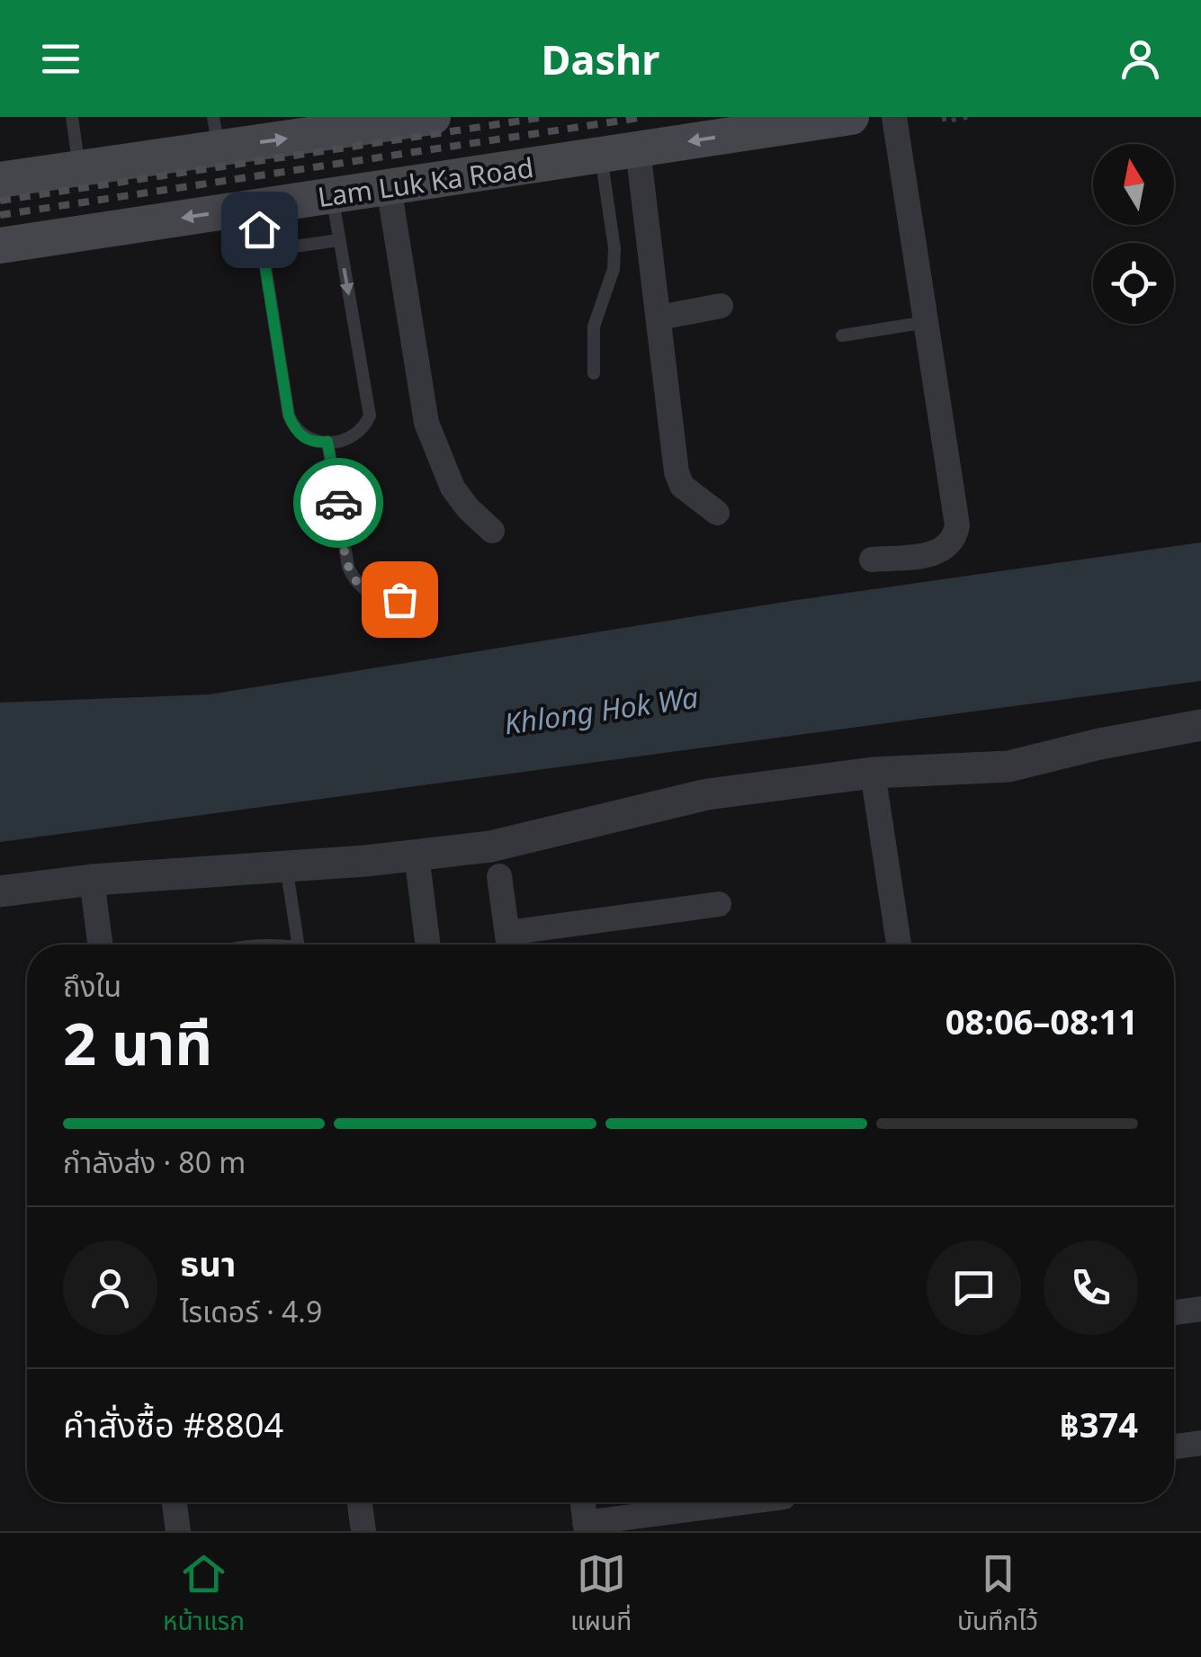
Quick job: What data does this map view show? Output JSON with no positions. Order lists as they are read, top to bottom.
{
  "streets": {
    "main road": ["Lam Luk Ka Road"]
  },
  "water": ["Khlong Hok Wa"],
  "north": "top",
  "page": {
    "header": "Dashr",
    "heading": ["2 นาที", "ถึงใน", "08:06–08:11"],
    "panel": [
      "ธนา",
      "ไรเดอร์ · 4.9",
      "คำสั่งซื้อ #8804",
      "฿374"
    ],
    "bar": "กำลังส่ง · 80 m",
    "tabs": ["หน้าแรก", "แผนที่", "บันทึกไว้"]
  }
}
